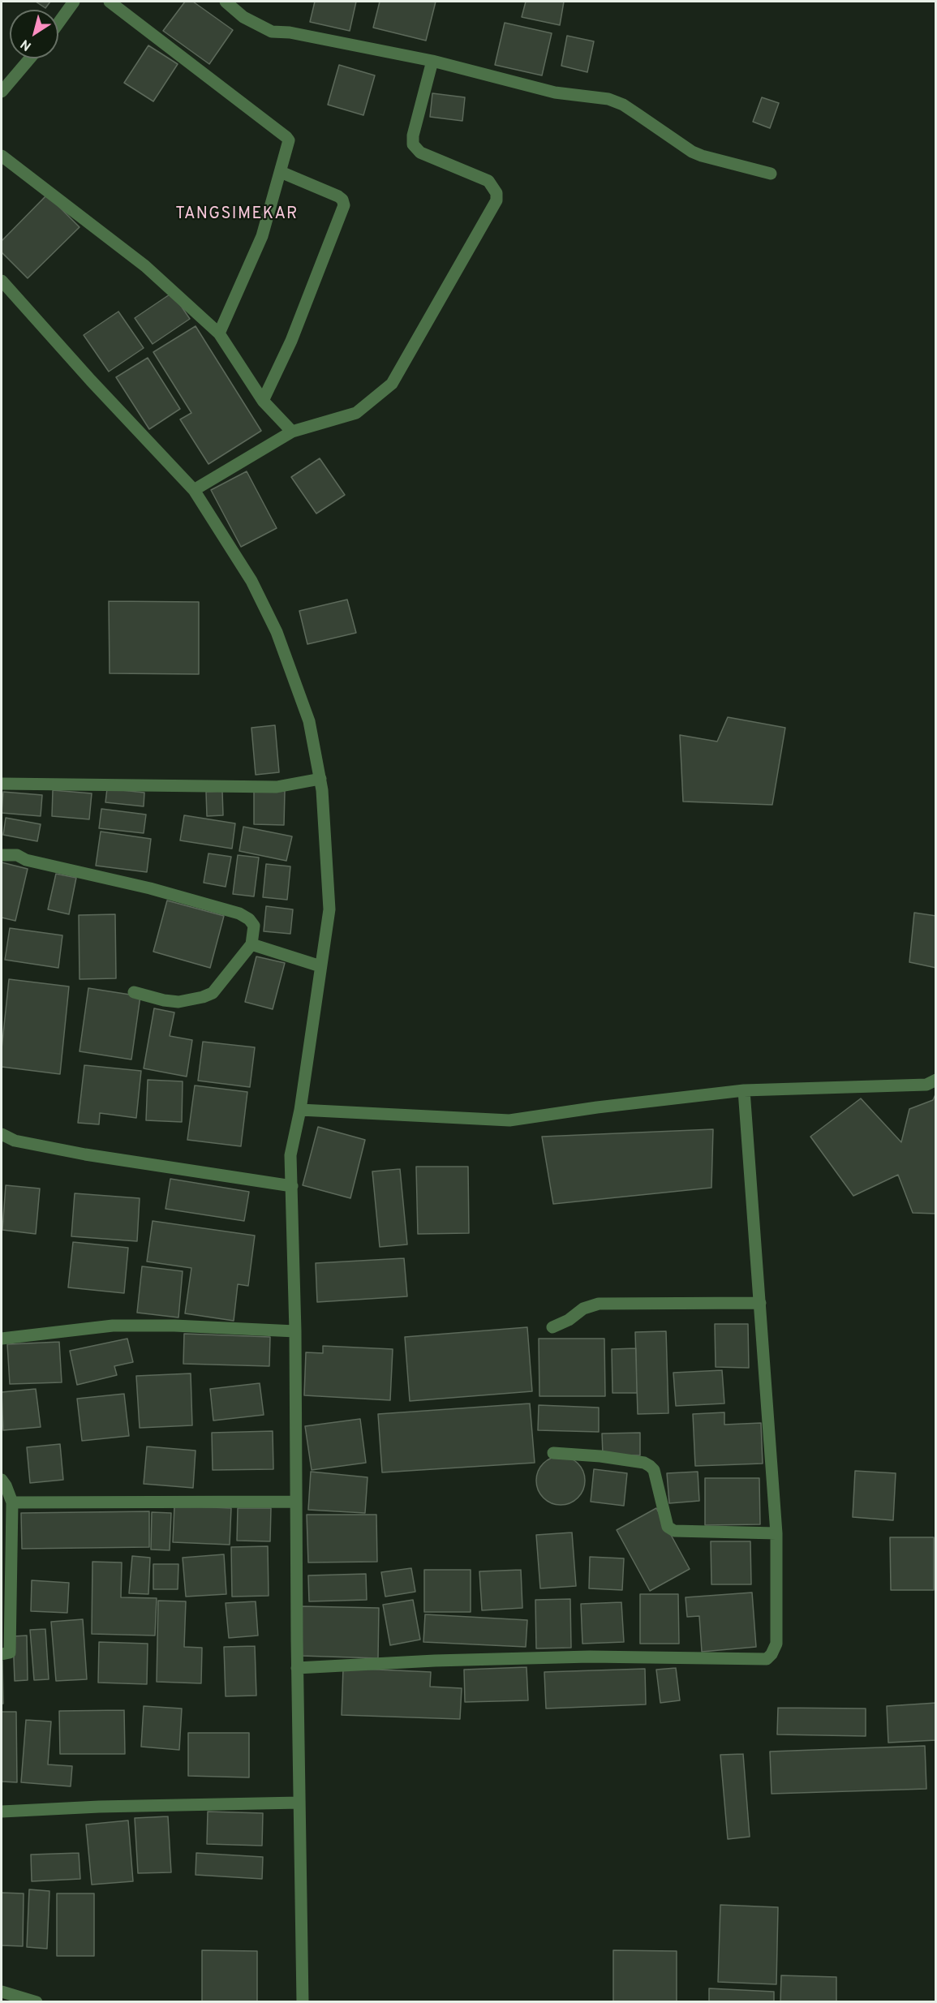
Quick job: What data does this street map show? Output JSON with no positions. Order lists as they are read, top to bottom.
{
  "districts": ["TANGSIMEKAR"],
  "north": "bottom left"
}
